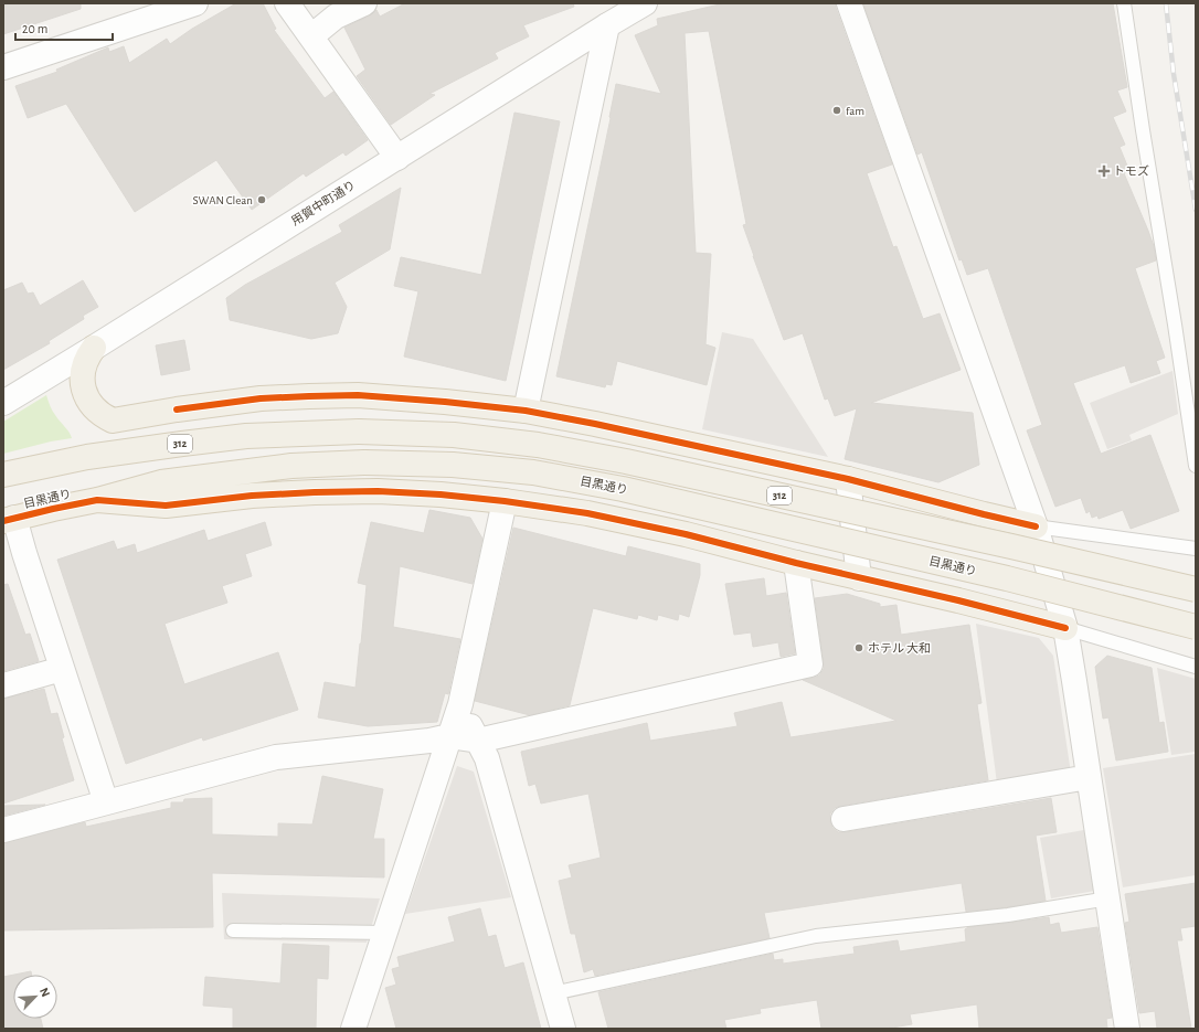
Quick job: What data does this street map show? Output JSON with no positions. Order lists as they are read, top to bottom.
{
  "streets": {
    "main road": ["312", "目黒通り"],
    "street": ["用賀中町通り"]
  },
  "places": {
    "other": ["fam", "SWAN Clean", "ホテル 大和"],
    "health": ["トモズ"]
  },
  "scale_bar": "20 m",
  "north": "top right"
}
